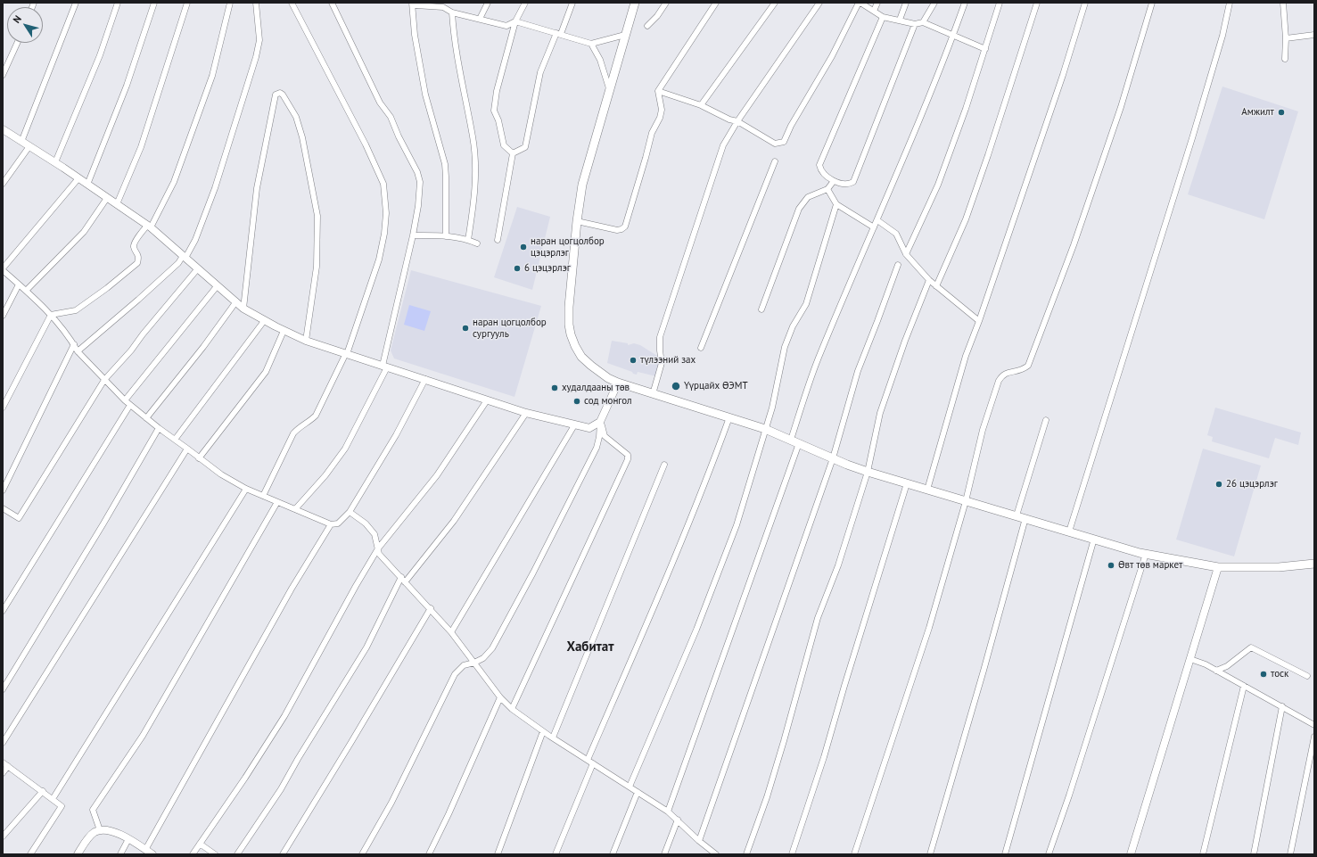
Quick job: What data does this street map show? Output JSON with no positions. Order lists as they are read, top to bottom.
{
  "districts": ["Хабитат"],
  "places": [
    "Амжилт",
    "наран цогцолбор цэцэрлэг",
    "6 цэцэрлэг",
    "наран цогцолбор сургууль",
    "түлээний зах",
    "Үүрцайх ӨЭМТ",
    "худалдааны төв",
    "сод монгол",
    "26 цэцэрлэг",
    "Өвт төв маркет",
    "тоск"
  ],
  "north": "top left"
}
